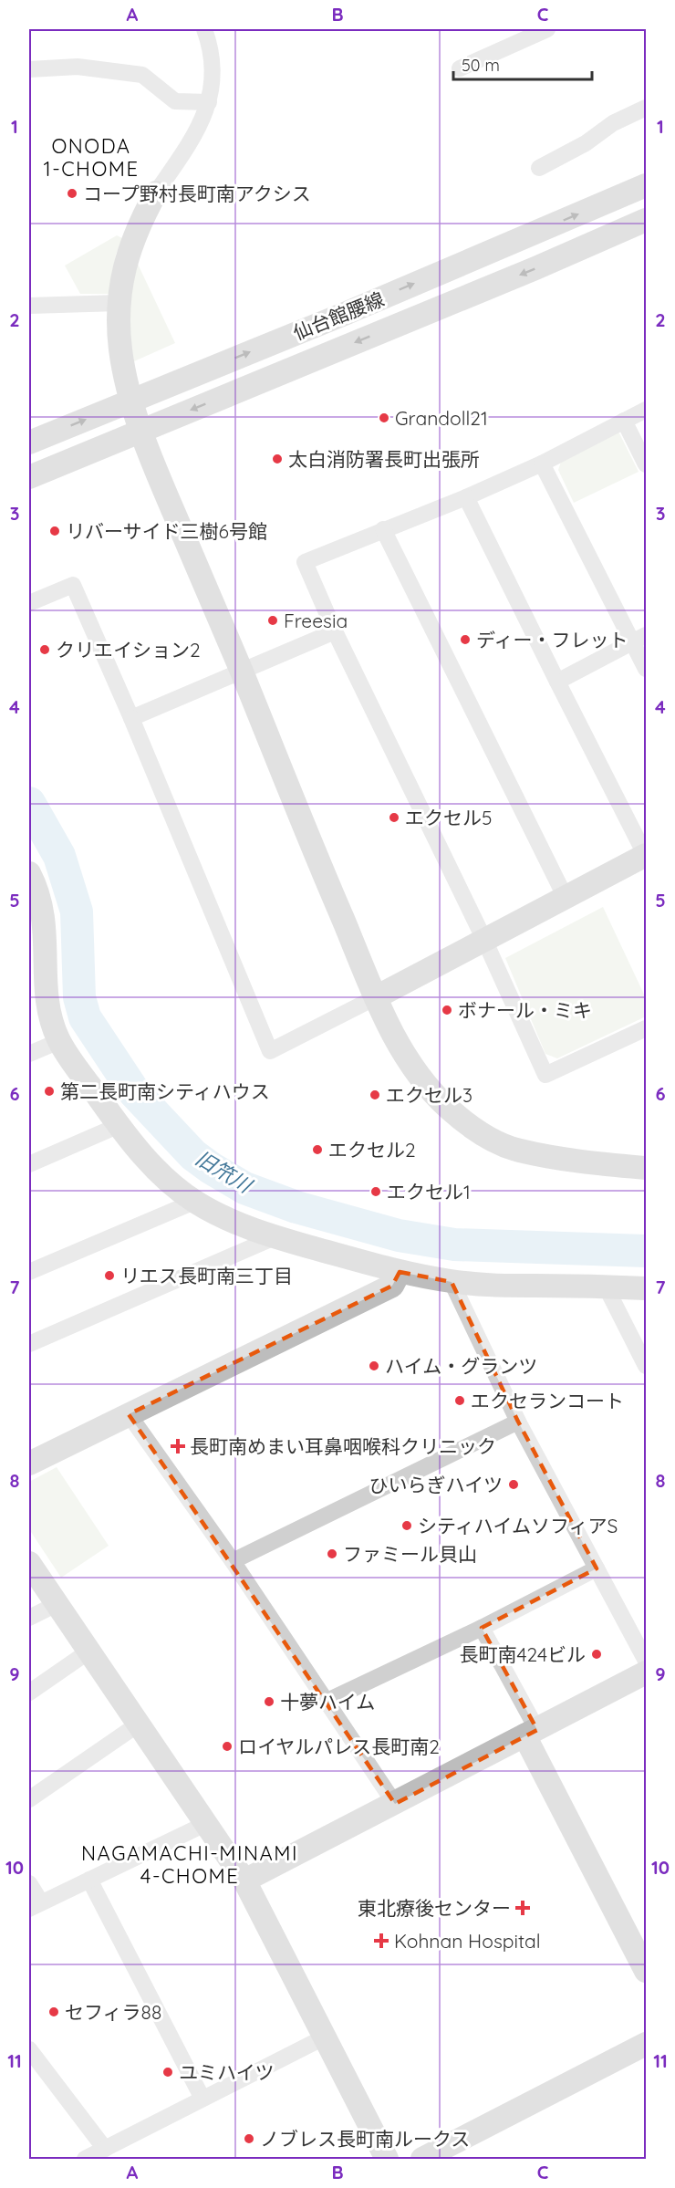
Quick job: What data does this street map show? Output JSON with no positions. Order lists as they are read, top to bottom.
{
  "streets": {
    "street": ["仙台館腰線"]
  },
  "districts": ["ONODA 1-CHOME", "NAGAMACHI-MINAMI 4-CHOME"],
  "water": ["旧笊川"],
  "places": {
    "other": [
      "コープ野村長町南アクシス",
      "Grandoll21",
      "太白消防署長町出張所",
      "リバーサイド三樹6号館",
      "Freesia",
      "ディー・フレット",
      "クリエイション2",
      "エクセル5",
      "ボナール・ミキ",
      "第二長町南シティハウス",
      "エクセル3",
      "エクセル2",
      "エクセル1",
      "リエス長町南三丁目",
      "ハイム・グランツ",
      "エクセランコート",
      "ひいらぎハイツ",
      "シティハイムソフィアS",
      "ファミール貝山",
      "長町南424ビル",
      "十夢ハイム",
      "ロイヤルパレス長町南2",
      "セフィラ88",
      "ユミハイツ",
      "ノブレス長町南ルークス"
    ],
    "health": ["長町南めまい耳鼻咽喉科クリニック", "東北療後センター", "Kohnan Hospital"]
  },
  "scale_bar": "50 m",
  "grid": {
    "columns": ["A", "B", "C"],
    "rows": [
      "1",
      "2",
      "3",
      "4",
      "5",
      "6",
      "7",
      "8",
      "9",
      "10",
      "11"
    ]
  }
}
